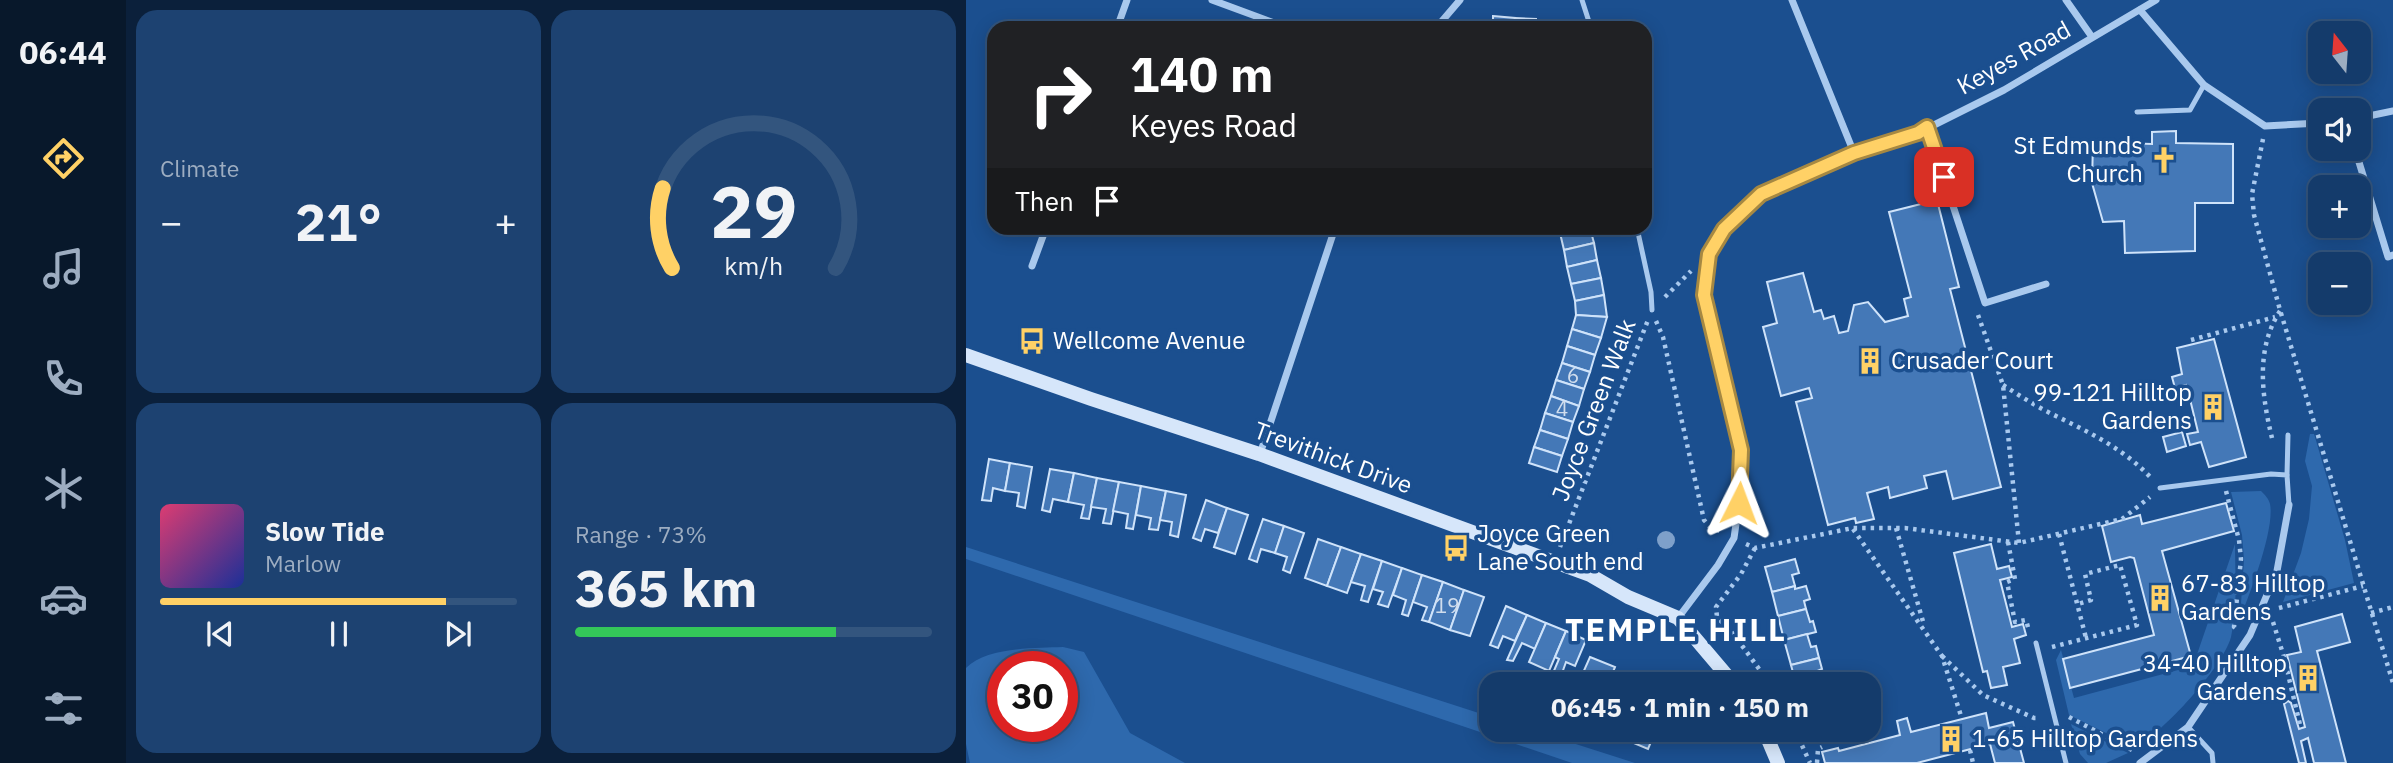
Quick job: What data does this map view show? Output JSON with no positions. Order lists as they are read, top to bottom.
{
  "streets": {
    "street": ["Keyes Road", "Trevithick Drive"],
    "lane": ["Joyce Green Walk"]
  },
  "crossings": [
    ["Keyes Road", "Trevithick Drive"],
    ["Joyce Green Walk", "Trevithick Drive"]
  ],
  "districts": ["TEMPLE HILL"],
  "places": {
    "church": ["St Edmunds Church"],
    "bus stop": ["Wellcome Avenue", "Joyce Green Lane South end"],
    "building": [
      "Crusader Court",
      "99-121 Hilltop Gardens",
      "67-83 Hilltop Gardens",
      "34-40 Hilltop Gardens",
      "1-65 Hilltop Gardens"
    ]
  },
  "house_numbers": ["6", "4", "19"],
  "north": "top",
  "page": {
    "tabs": "06:44",
    "tile": [
      "Climate",
      ["Range · 73%", "365 km"]
    ],
    "map_buttons": ["+", "−"],
    "turn": ["140 m", "Keyes Road"],
    "then": "Then",
    "heat": ["−", "21°", "+"],
    "song": ["Slow Tide", "Marlow"],
    "limit": "30",
    "trip": "06:45 · 1 min · 150 m",
    "gauge": ["29", "km/h"]
  }
}
